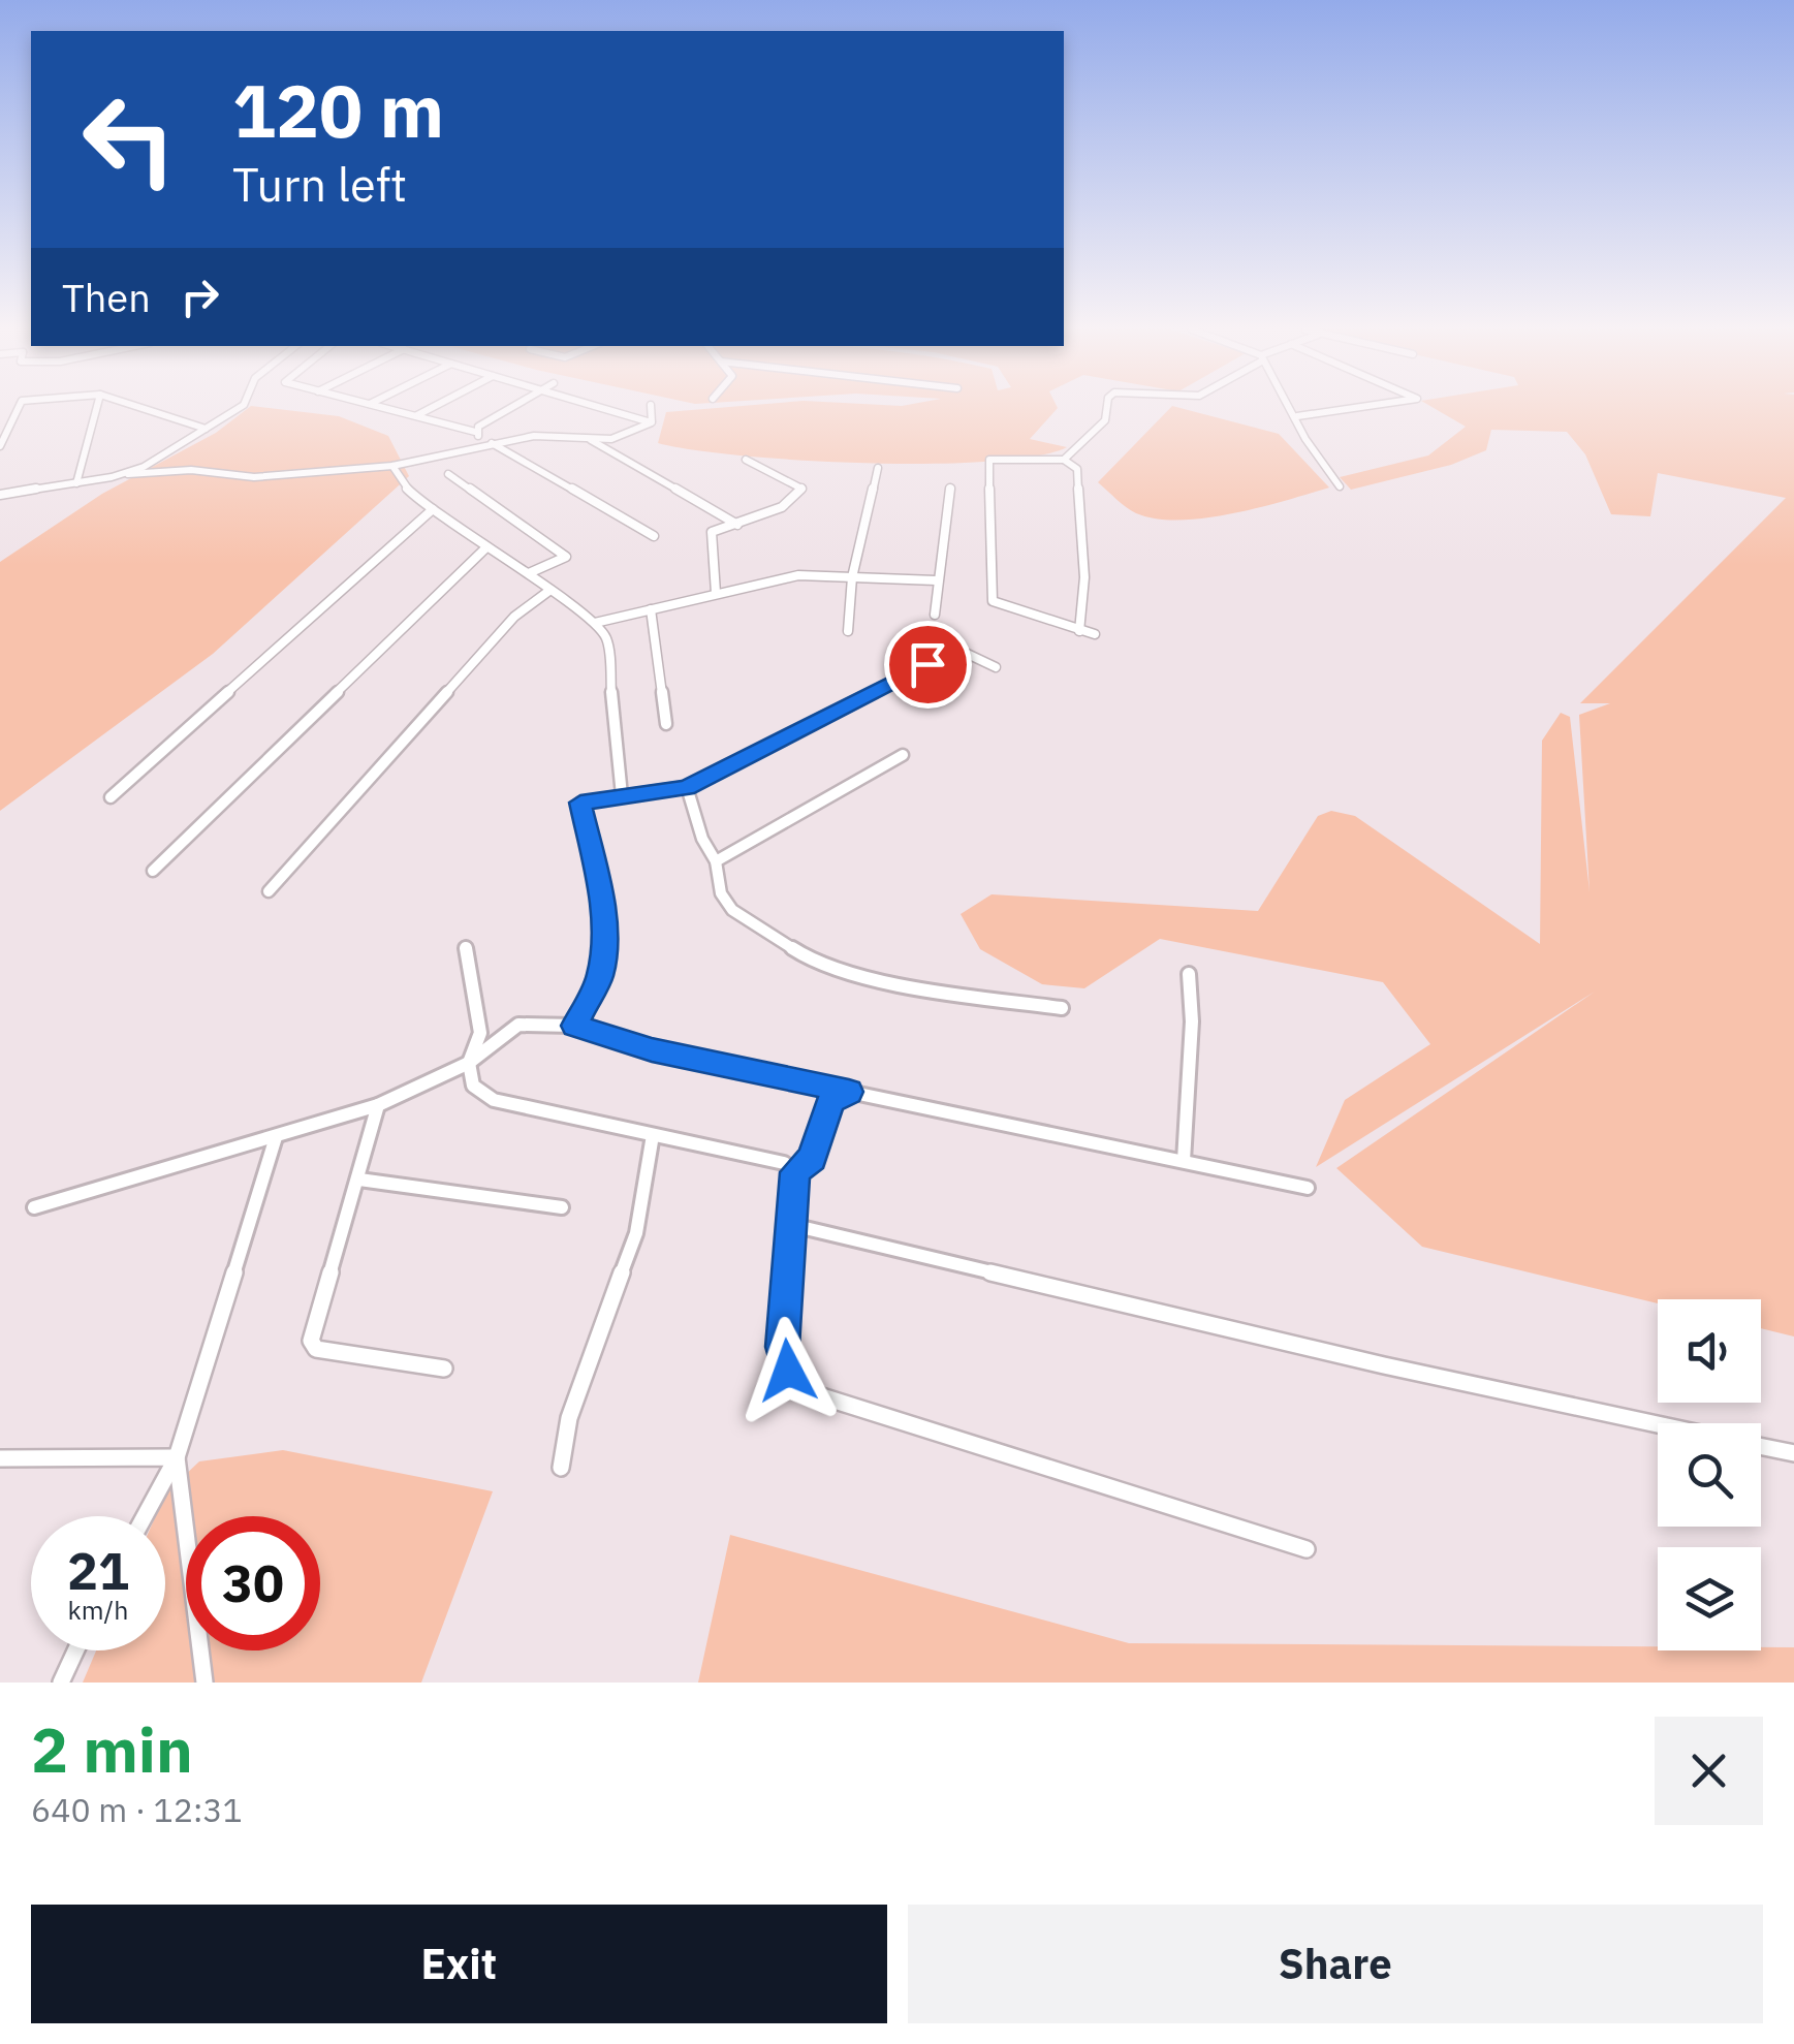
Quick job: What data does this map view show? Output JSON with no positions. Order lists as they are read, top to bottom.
{
  "page": {
    "turn": ["120 m", "Turn left"],
    "then": "Then",
    "speed": "21 km/h",
    "limit": "30",
    "heading": ["2 min", "640 m · 12:31"],
    "buttons": ["Exit", "Share"]
  }
}
